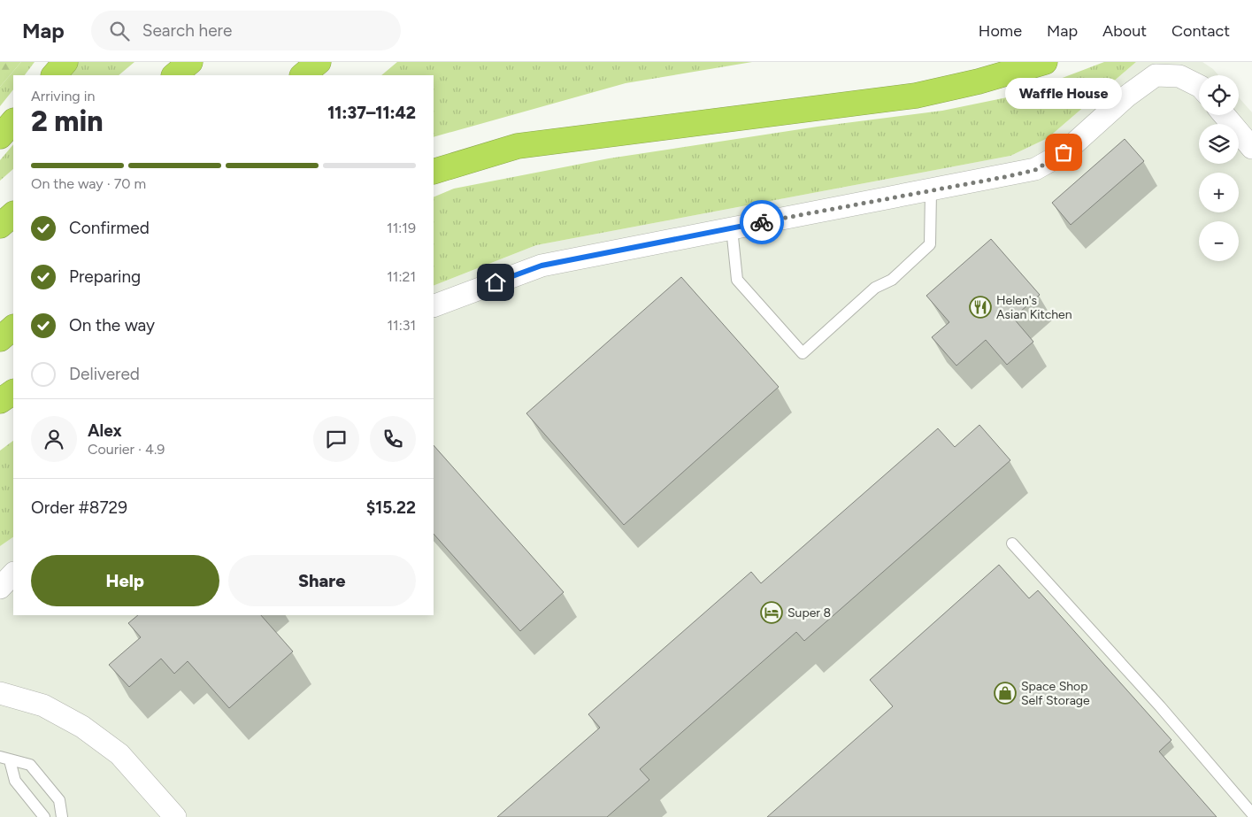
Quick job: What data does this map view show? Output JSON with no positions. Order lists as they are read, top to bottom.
{
  "places": {
    "other": ["Waffle House"],
    "restaurant": ["Helen's Asian Kitchen"],
    "hotel": ["Super 8"],
    "shop": ["Space Shop Self Storage"]
  },
  "page": {
    "header": "Map",
    "search": "Search here",
    "nav": [
      "Home",
      "Map",
      "About",
      "Contact"
    ],
    "map_buttons": ["+", "−"],
    "heading": ["2 min", "Arriving in", "11:37–11:42"],
    "panel": [
      "Alex",
      "Courier · 4.9",
      "Order #8729",
      "$15.22"
    ],
    "bubble": "Waffle House",
    "bar": "On the way · 70 m",
    "list": [
      ["Confirmed", "11:19"],
      ["Preparing", "11:21"],
      ["On the way", "11:31"],
      "Delivered"
    ],
    "buttons": ["Help", "Share"]
  }
}
